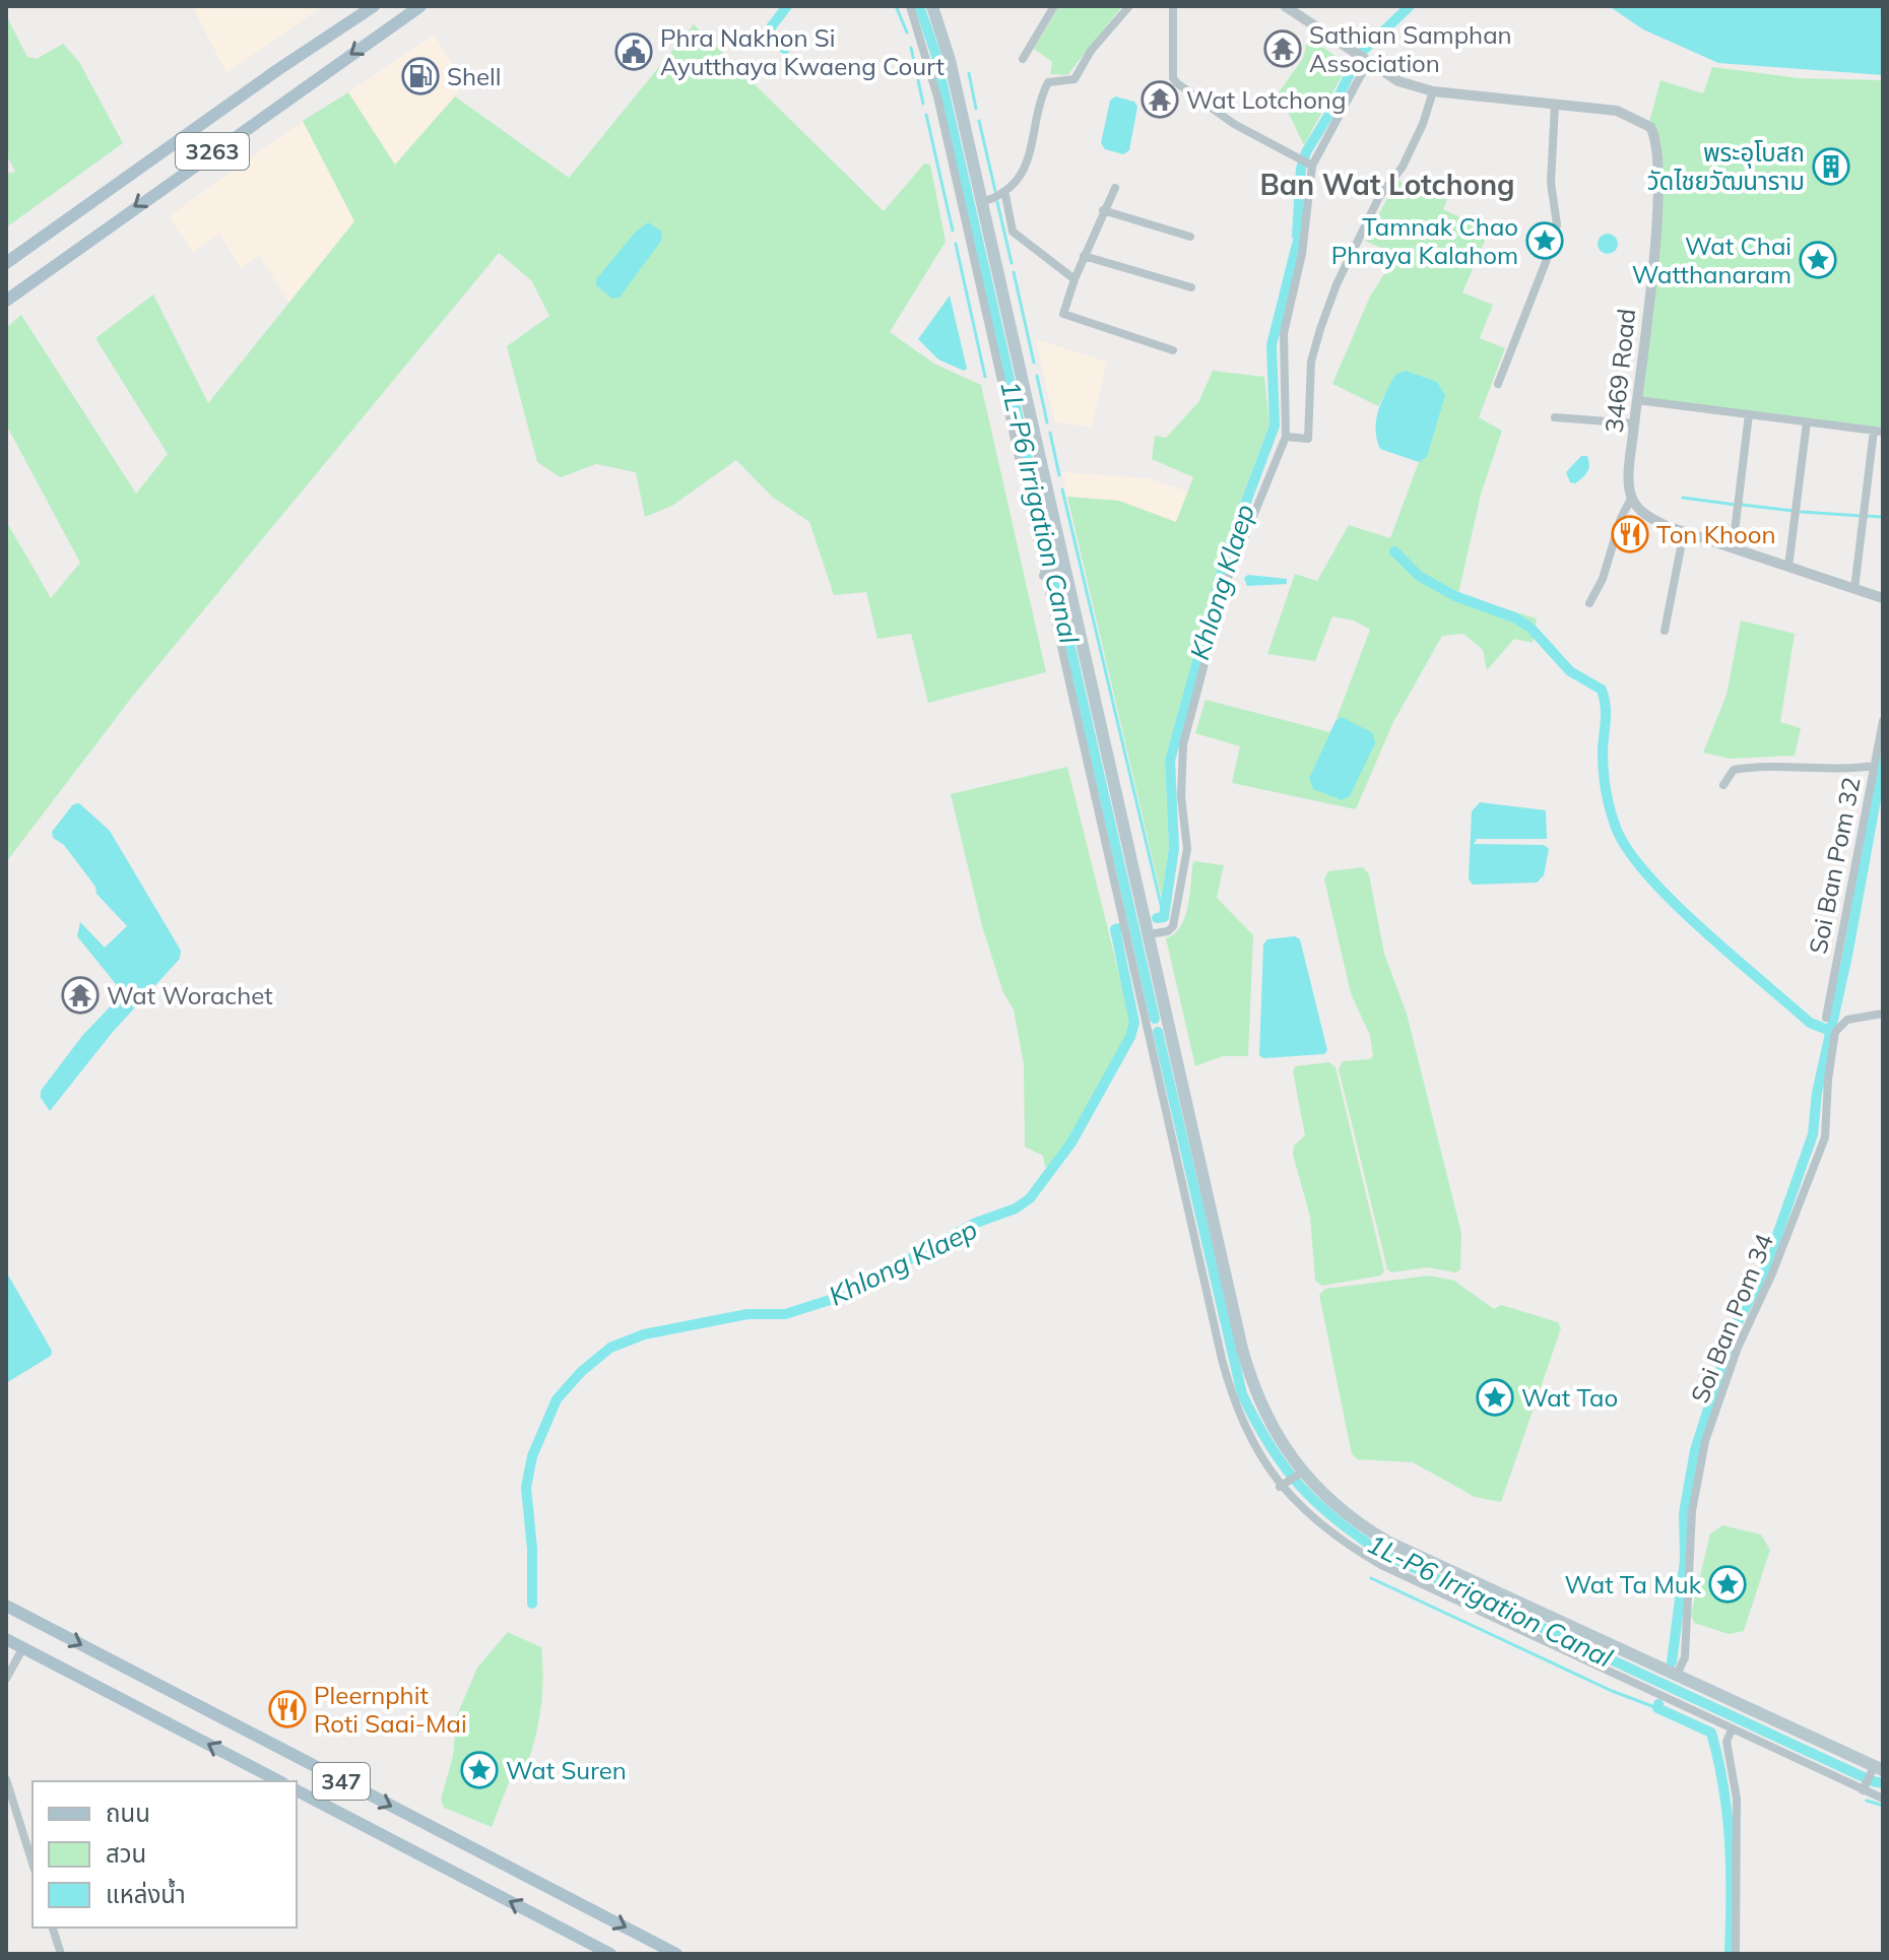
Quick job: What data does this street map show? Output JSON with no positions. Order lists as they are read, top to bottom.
{
  "streets": {
    "main road": ["3263", "347"],
    "street": ["3469 Road", "Soi Ban Pom 32", "Soi Ban Pom 34"]
  },
  "districts": ["Ban Wat Lotchong"],
  "water": ["1L-P6 Irrigation Canal", "Khlong Klaep"],
  "places": {
    "temple": ["Sathian Samphan Association", "Wat Lotchong", "Wat Worachet"],
    "public building": ["Phra Nakhon Si Ayutthaya Kwaeng Court"],
    "fuel station": ["Shell"],
    "building": ["พระอุโบสถ วัดไชยวัฒนาราม"],
    "place": [
      "Tamnak Chao Phraya Kalahom",
      "Wat Chai Watthanaram",
      "Wat Tao",
      "Wat Ta Muk",
      "Wat Suren"
    ],
    "restaurant": ["Ton Khoon", "Pleernphit Roti Saai-Mai"]
  },
  "legend": ["ถนน", "สวน", "แหล่งน้ำ"]
}
